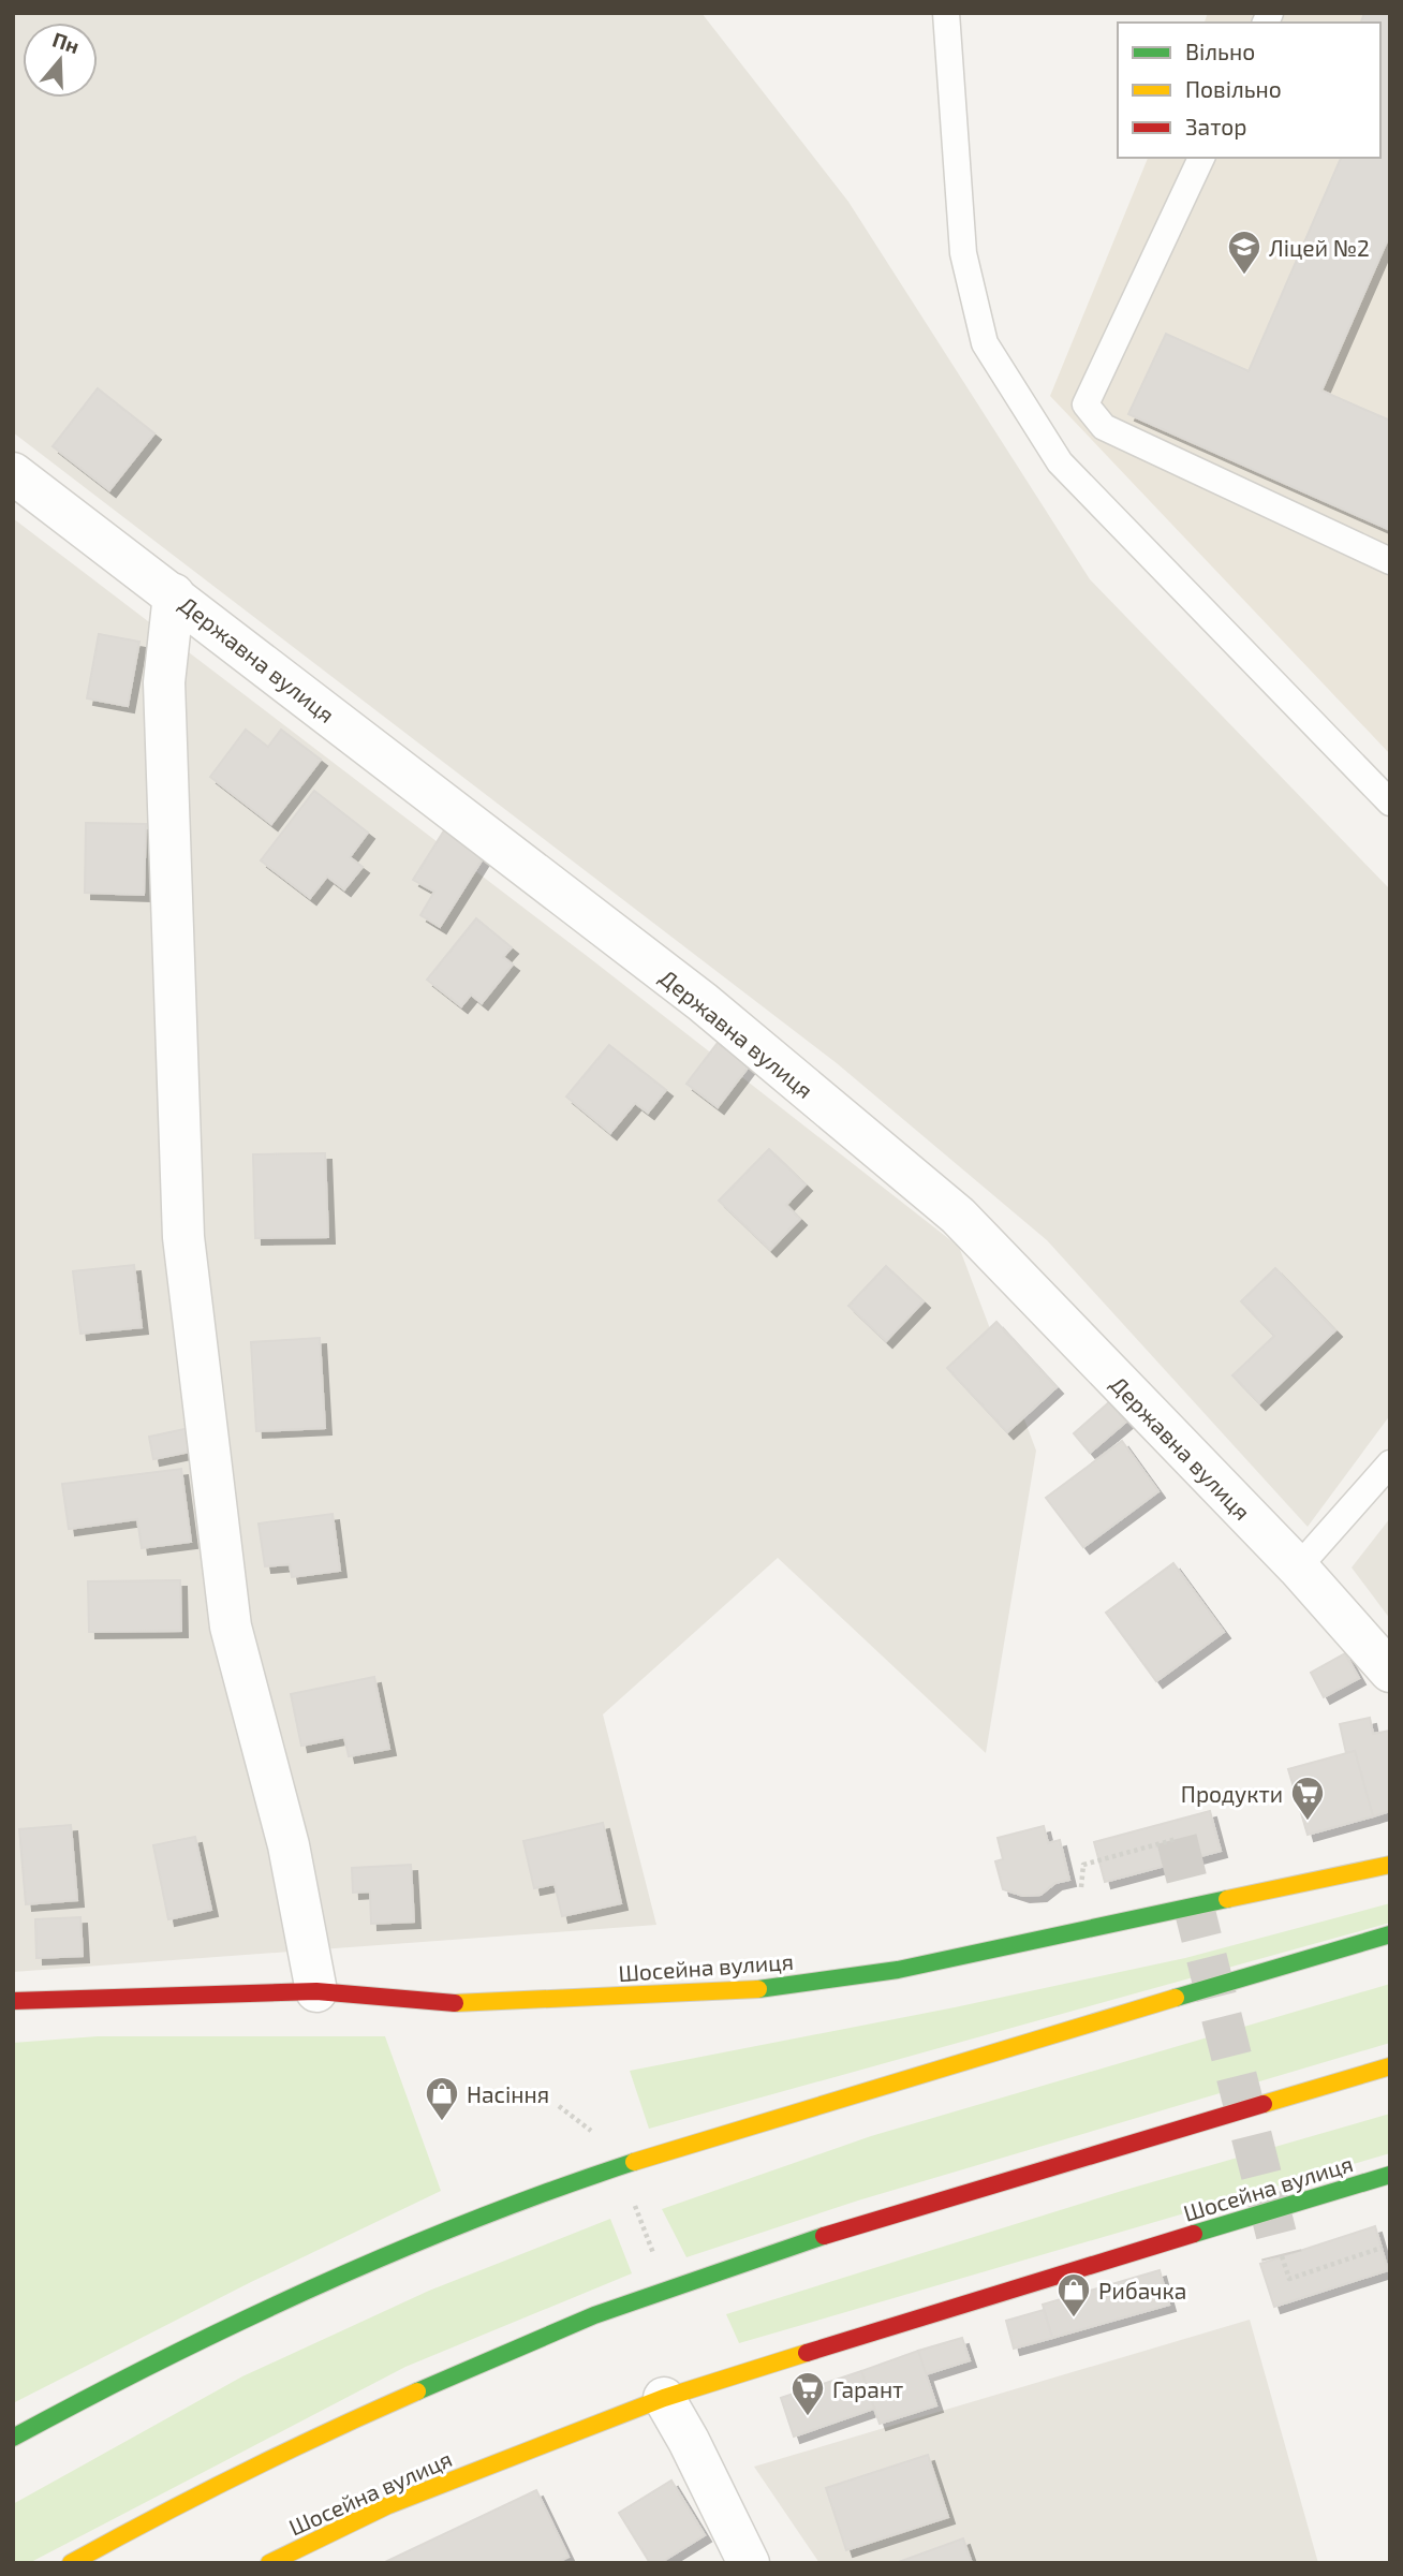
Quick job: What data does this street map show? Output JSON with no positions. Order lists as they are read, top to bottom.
{
  "streets": {
    "main road": ["Шосейна вулиця"],
    "street": ["Державна вулиця"]
  },
  "places": {
    "school or university": ["Ліцей №2"],
    "supermarket": ["Продукти", "Гарант"],
    "shop": ["Насіння", "Рибачка"]
  },
  "legend": ["Вільно", "Повільно", "Затор"],
  "north": "top"
}
